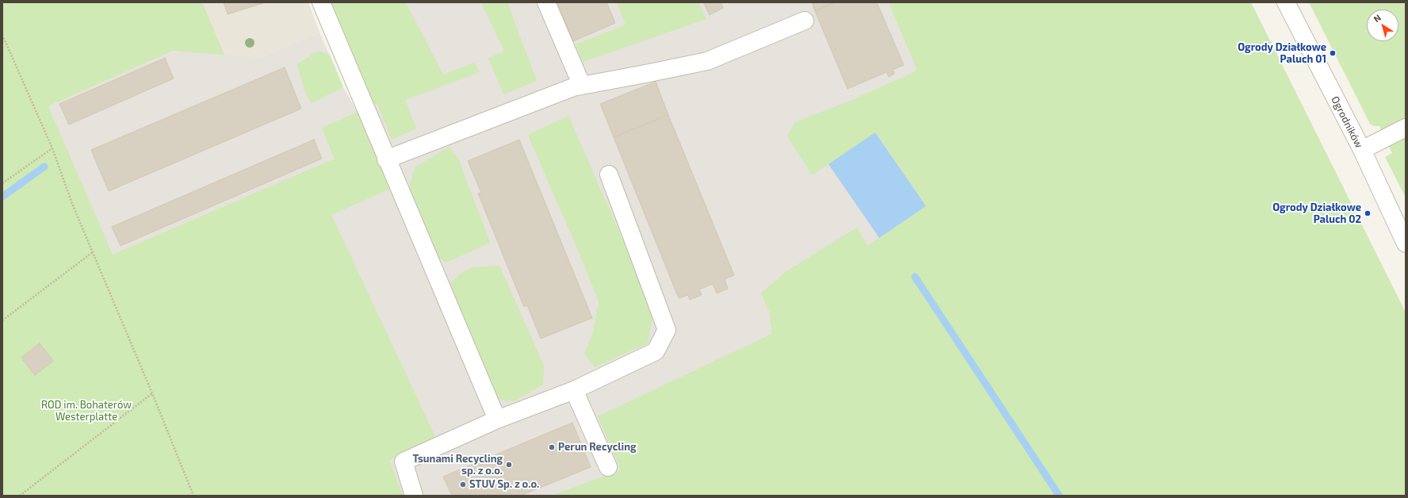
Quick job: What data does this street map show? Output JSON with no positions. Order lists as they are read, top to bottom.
{
  "streets": {
    "street": ["Ogrodników"]
  },
  "parks": ["ROD im. Bohaterów Westerplatte"],
  "places": [
    "Ogrody Działkowe Paluch 01",
    "Ogrody Działkowe Paluch 02",
    "Perun Recycling",
    "Tsunami Recycling sp. z o.o.",
    "STUV Sp. z o.o."
  ],
  "north": "top left"
}
